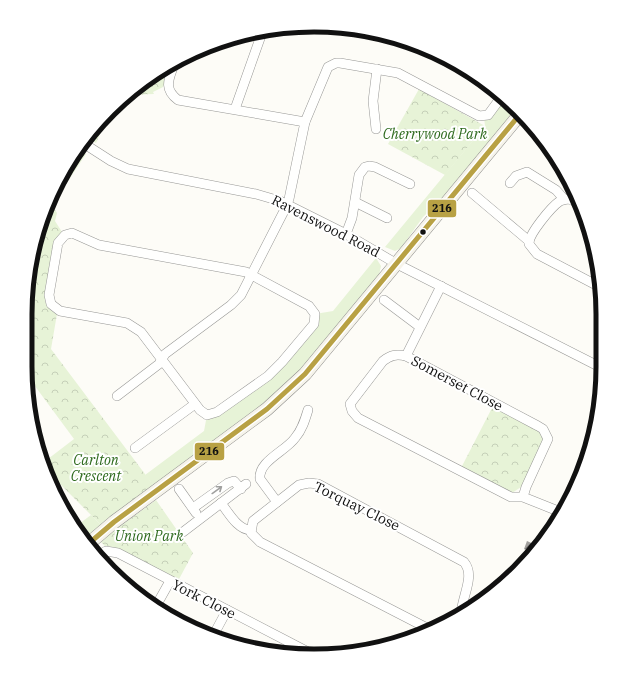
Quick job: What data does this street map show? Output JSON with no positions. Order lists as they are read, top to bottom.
{
  "streets": {
    "street": [
      "Ravenswood Road",
      "Somerset Close",
      "Torquay Close",
      "York Close"
    ]
  },
  "parks": ["Cherrywood Park", "Carlton Crescent", "Union Park"],
  "lines": ["transit line 216"]
}
